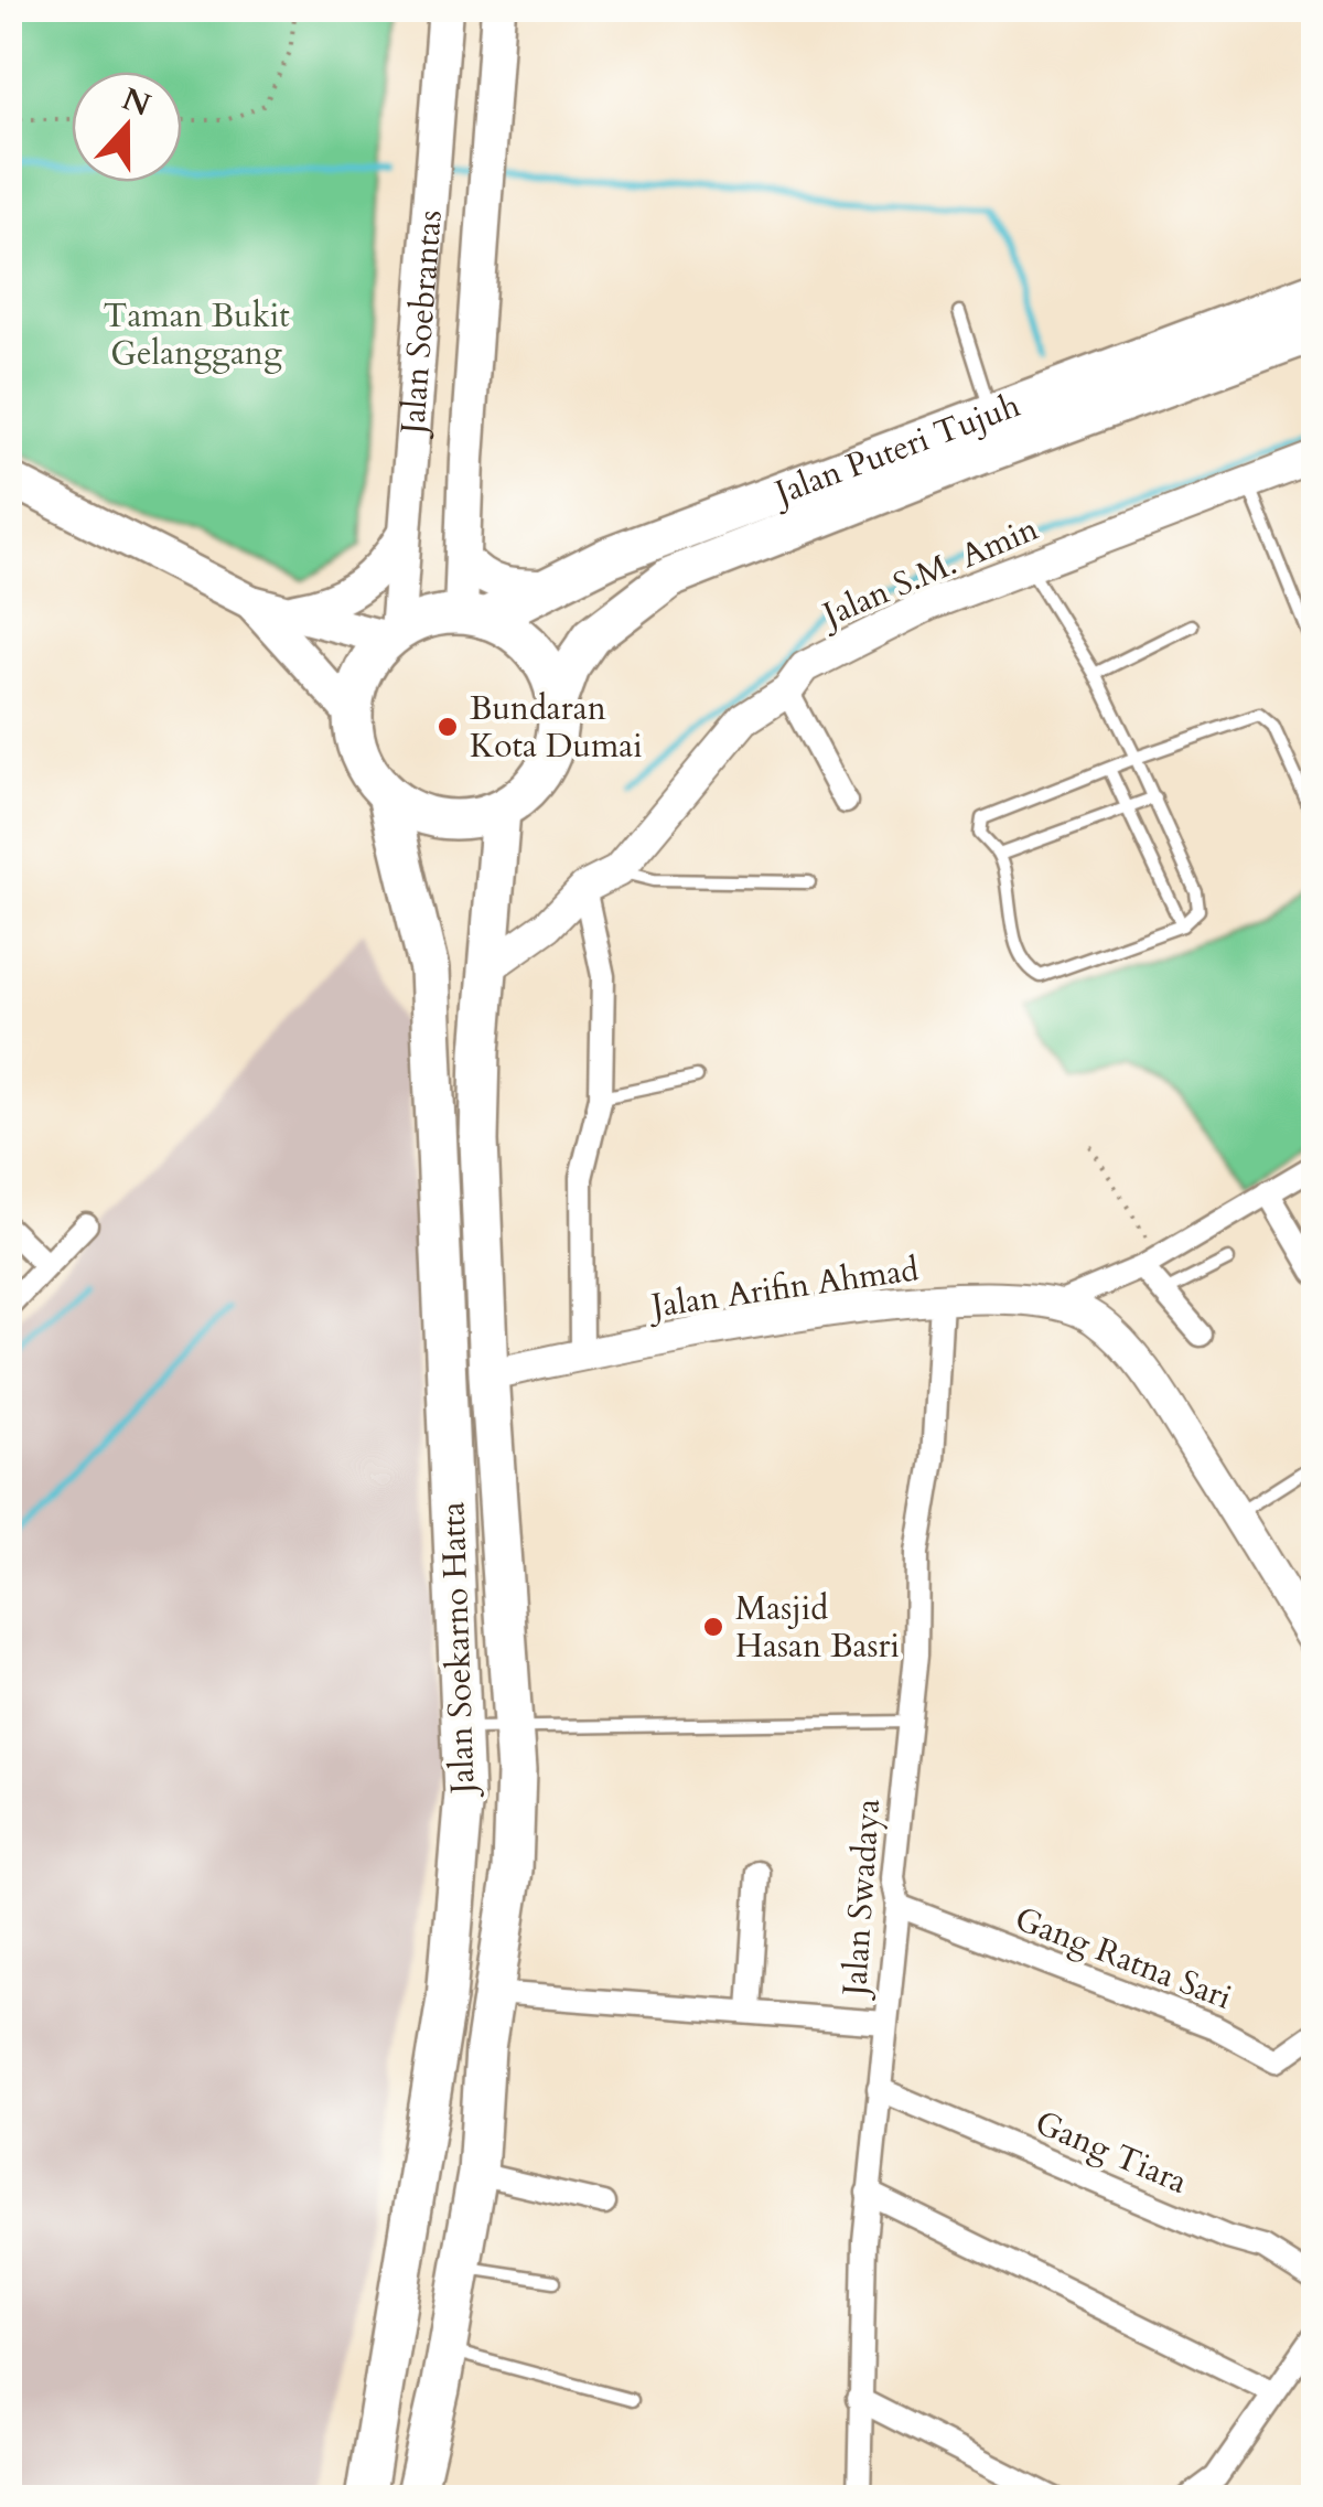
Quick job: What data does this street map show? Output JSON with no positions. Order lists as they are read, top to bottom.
{
  "streets": {
    "highway": ["Jalan Puteri Tujuh", "Jalan Soekarno Hatta"],
    "main road": ["Jalan Soebrantas"],
    "street": [
      "Jalan S.M. Amin",
      "Jalan Arifin Ahmad",
      "Jalan Swadaya",
      "Gang Ratna Sari",
      "Gang Tiara"
    ]
  },
  "crossings": [
    ["Jalan Soebrantas", "Jalan Puteri Tujuh"],
    ["Jalan Soebrantas", "Jalan Soekarno Hatta"],
    ["Jalan Puteri Tujuh", "Jalan Soekarno Hatta"],
    ["Jalan S.M. Amin", "Jalan Soekarno Hatta"],
    ["Jalan Arifin Ahmad", "Jalan Soekarno Hatta"],
    ["Jalan Arifin Ahmad", "Jalan Swadaya"],
    ["Jalan Swadaya", "Gang Ratna Sari"],
    ["Jalan Swadaya", "Gang Tiara"]
  ],
  "parks": ["Taman Bukit Gelanggang"],
  "places": ["Bundaran Kota Dumai", "Masjid Hasan Basri"],
  "north": "top"
}
